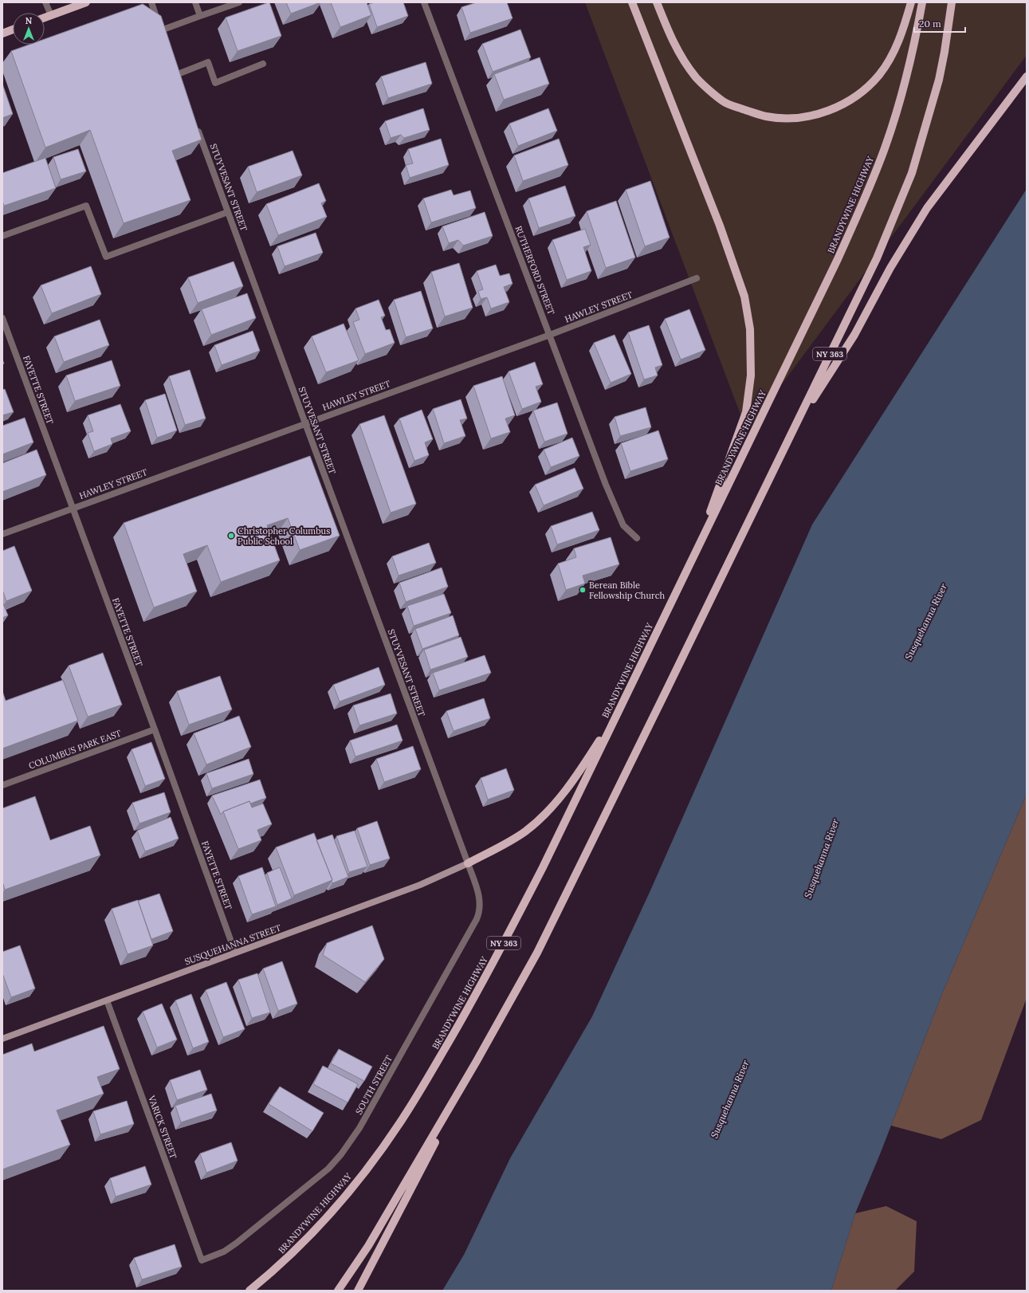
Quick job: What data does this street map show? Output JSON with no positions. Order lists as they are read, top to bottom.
{
  "streets": {
    "main road": ["BRANDYWINE HIGHWAY", "NY 363"],
    "street": [
      "STUYVESANT STREET",
      "RUTHERFORD STREET",
      "HAWLEY STREET",
      "FAYETTE STREET",
      "COLUMBUS PARK EAST",
      "SUSQUEHANNA STREET",
      "SOUTH STREET",
      "VARICK STREET"
    ]
  },
  "crossings": [
    ["STUYVESANT STREET", "HAWLEY STREET"],
    ["STUYVESANT STREET", "SUSQUEHANNA STREET"],
    ["STUYVESANT STREET", "SOUTH STREET"],
    ["RUTHERFORD STREET", "HAWLEY STREET"],
    ["HAWLEY STREET", "FAYETTE STREET"],
    ["FAYETTE STREET", "COLUMBUS PARK EAST"],
    ["FAYETTE STREET", "SUSQUEHANNA STREET"],
    ["SUSQUEHANNA STREET", "SOUTH STREET"],
    ["SUSQUEHANNA STREET", "VARICK STREET"],
    ["SOUTH STREET", "VARICK STREET"]
  ],
  "water": ["Susquehanna River"],
  "places": ["Christopher Columbus Public School", "Berean Bible Fellowship Church"],
  "scale_bar": "20 m",
  "north": "top"
}
